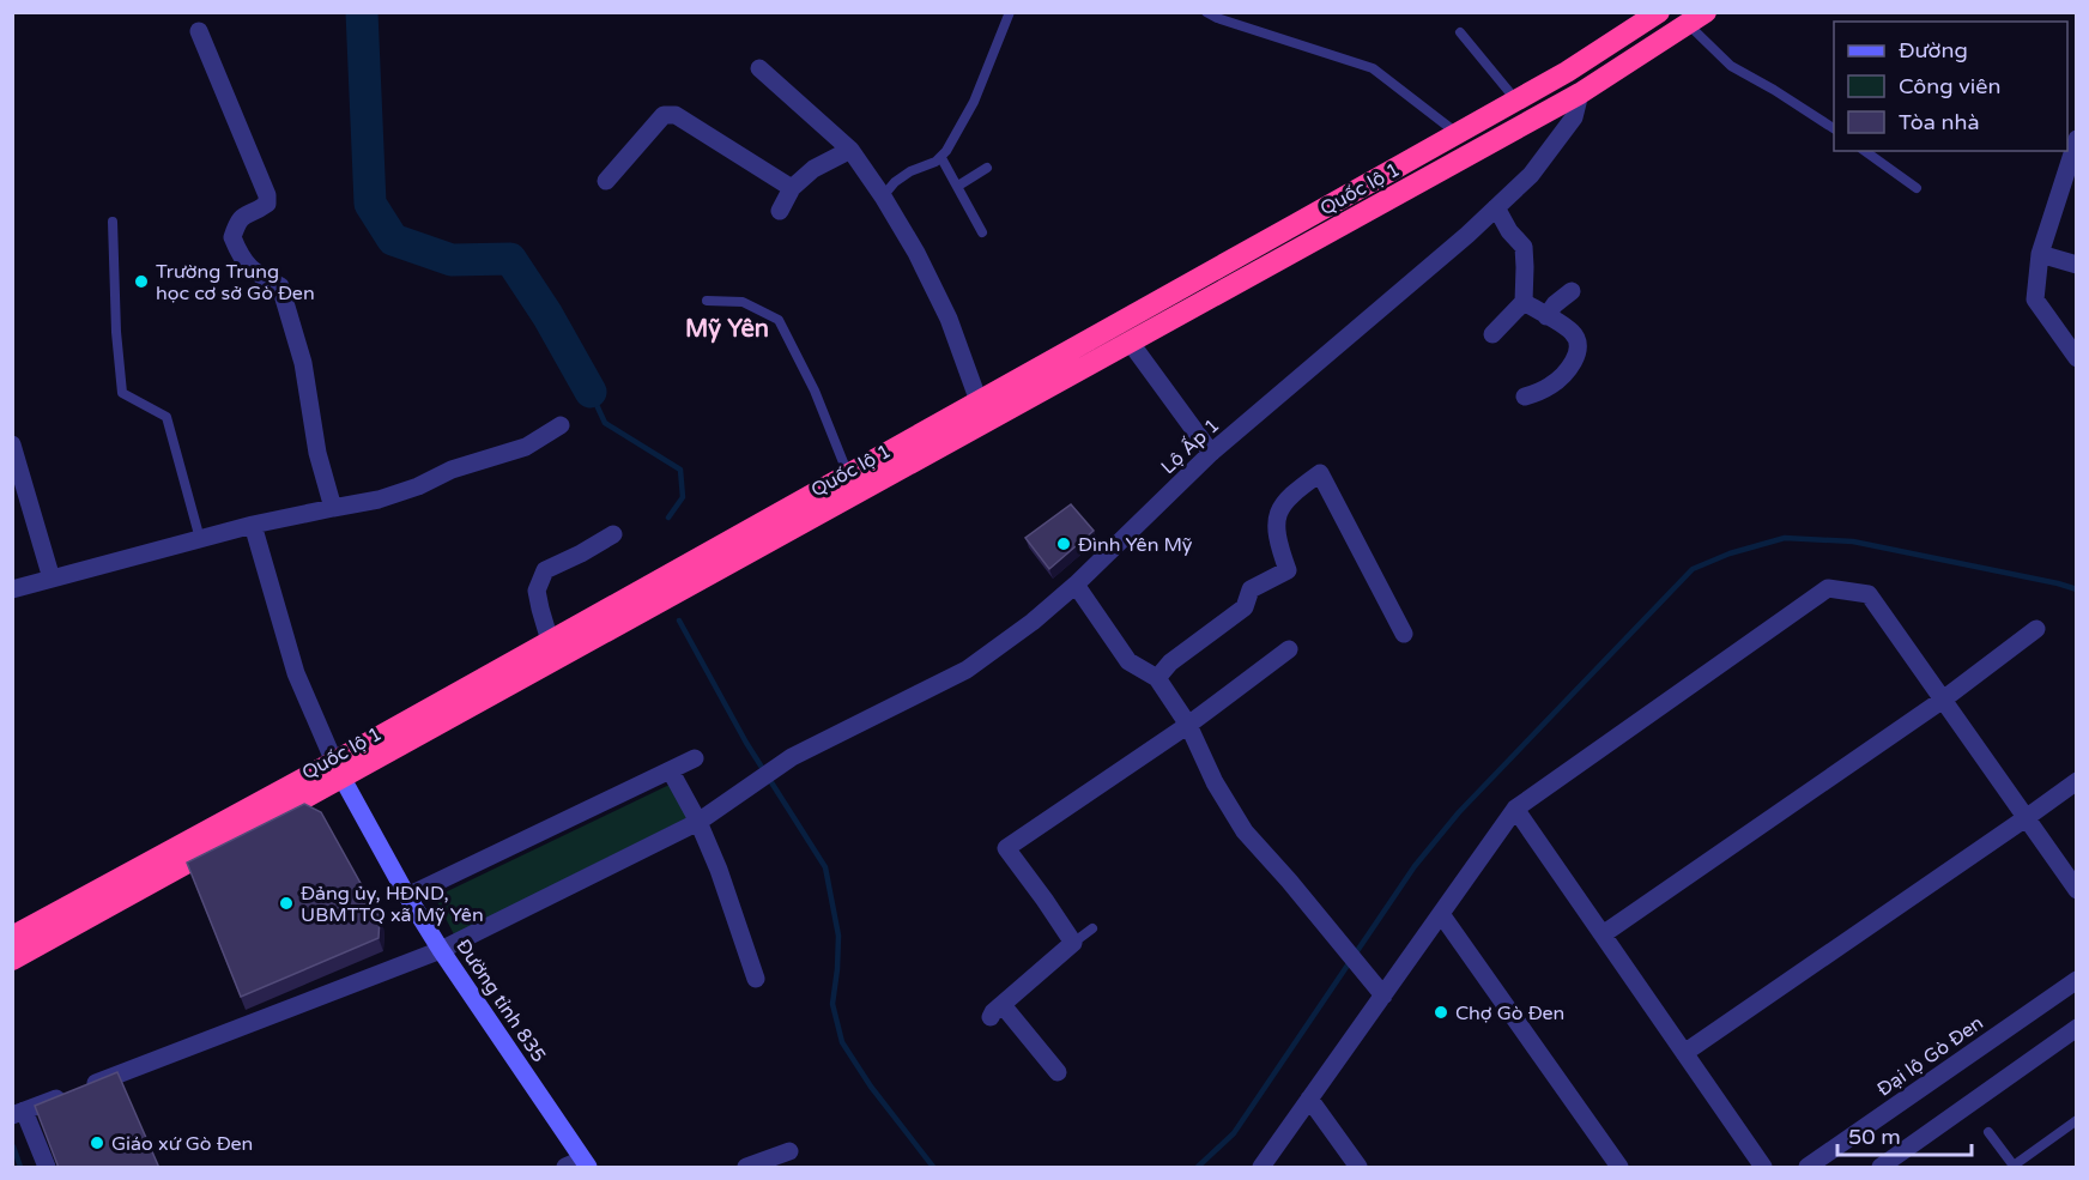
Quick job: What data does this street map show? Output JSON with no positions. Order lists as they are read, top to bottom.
{
  "streets": {
    "highway": ["Quốc lộ 1"],
    "main road": ["Đường tỉnh 835"],
    "street": ["Lộ Ấp 1", "Đại lộ Gò Đen"]
  },
  "crossings": [
    ["Quốc lộ 1", "Lộ Ấp 1"],
    ["Quốc lộ 1", "Đường tỉnh 835"],
    ["Lộ Ấp 1", "Đường tỉnh 835"]
  ],
  "districts": ["Mỹ Yên"],
  "places": [
    "Trường Trung học cơ sở Gò Đen",
    "Đình Yên Mỹ",
    "Đảng ủy, HĐND, UBMTTQ xã Mỹ Yên",
    "Chợ Gò Đen",
    "Giáo xứ Gò Đen"
  ],
  "legend": ["Đường", "Công viên", "Tòa nhà"],
  "scale_bar": "50 m"
}
